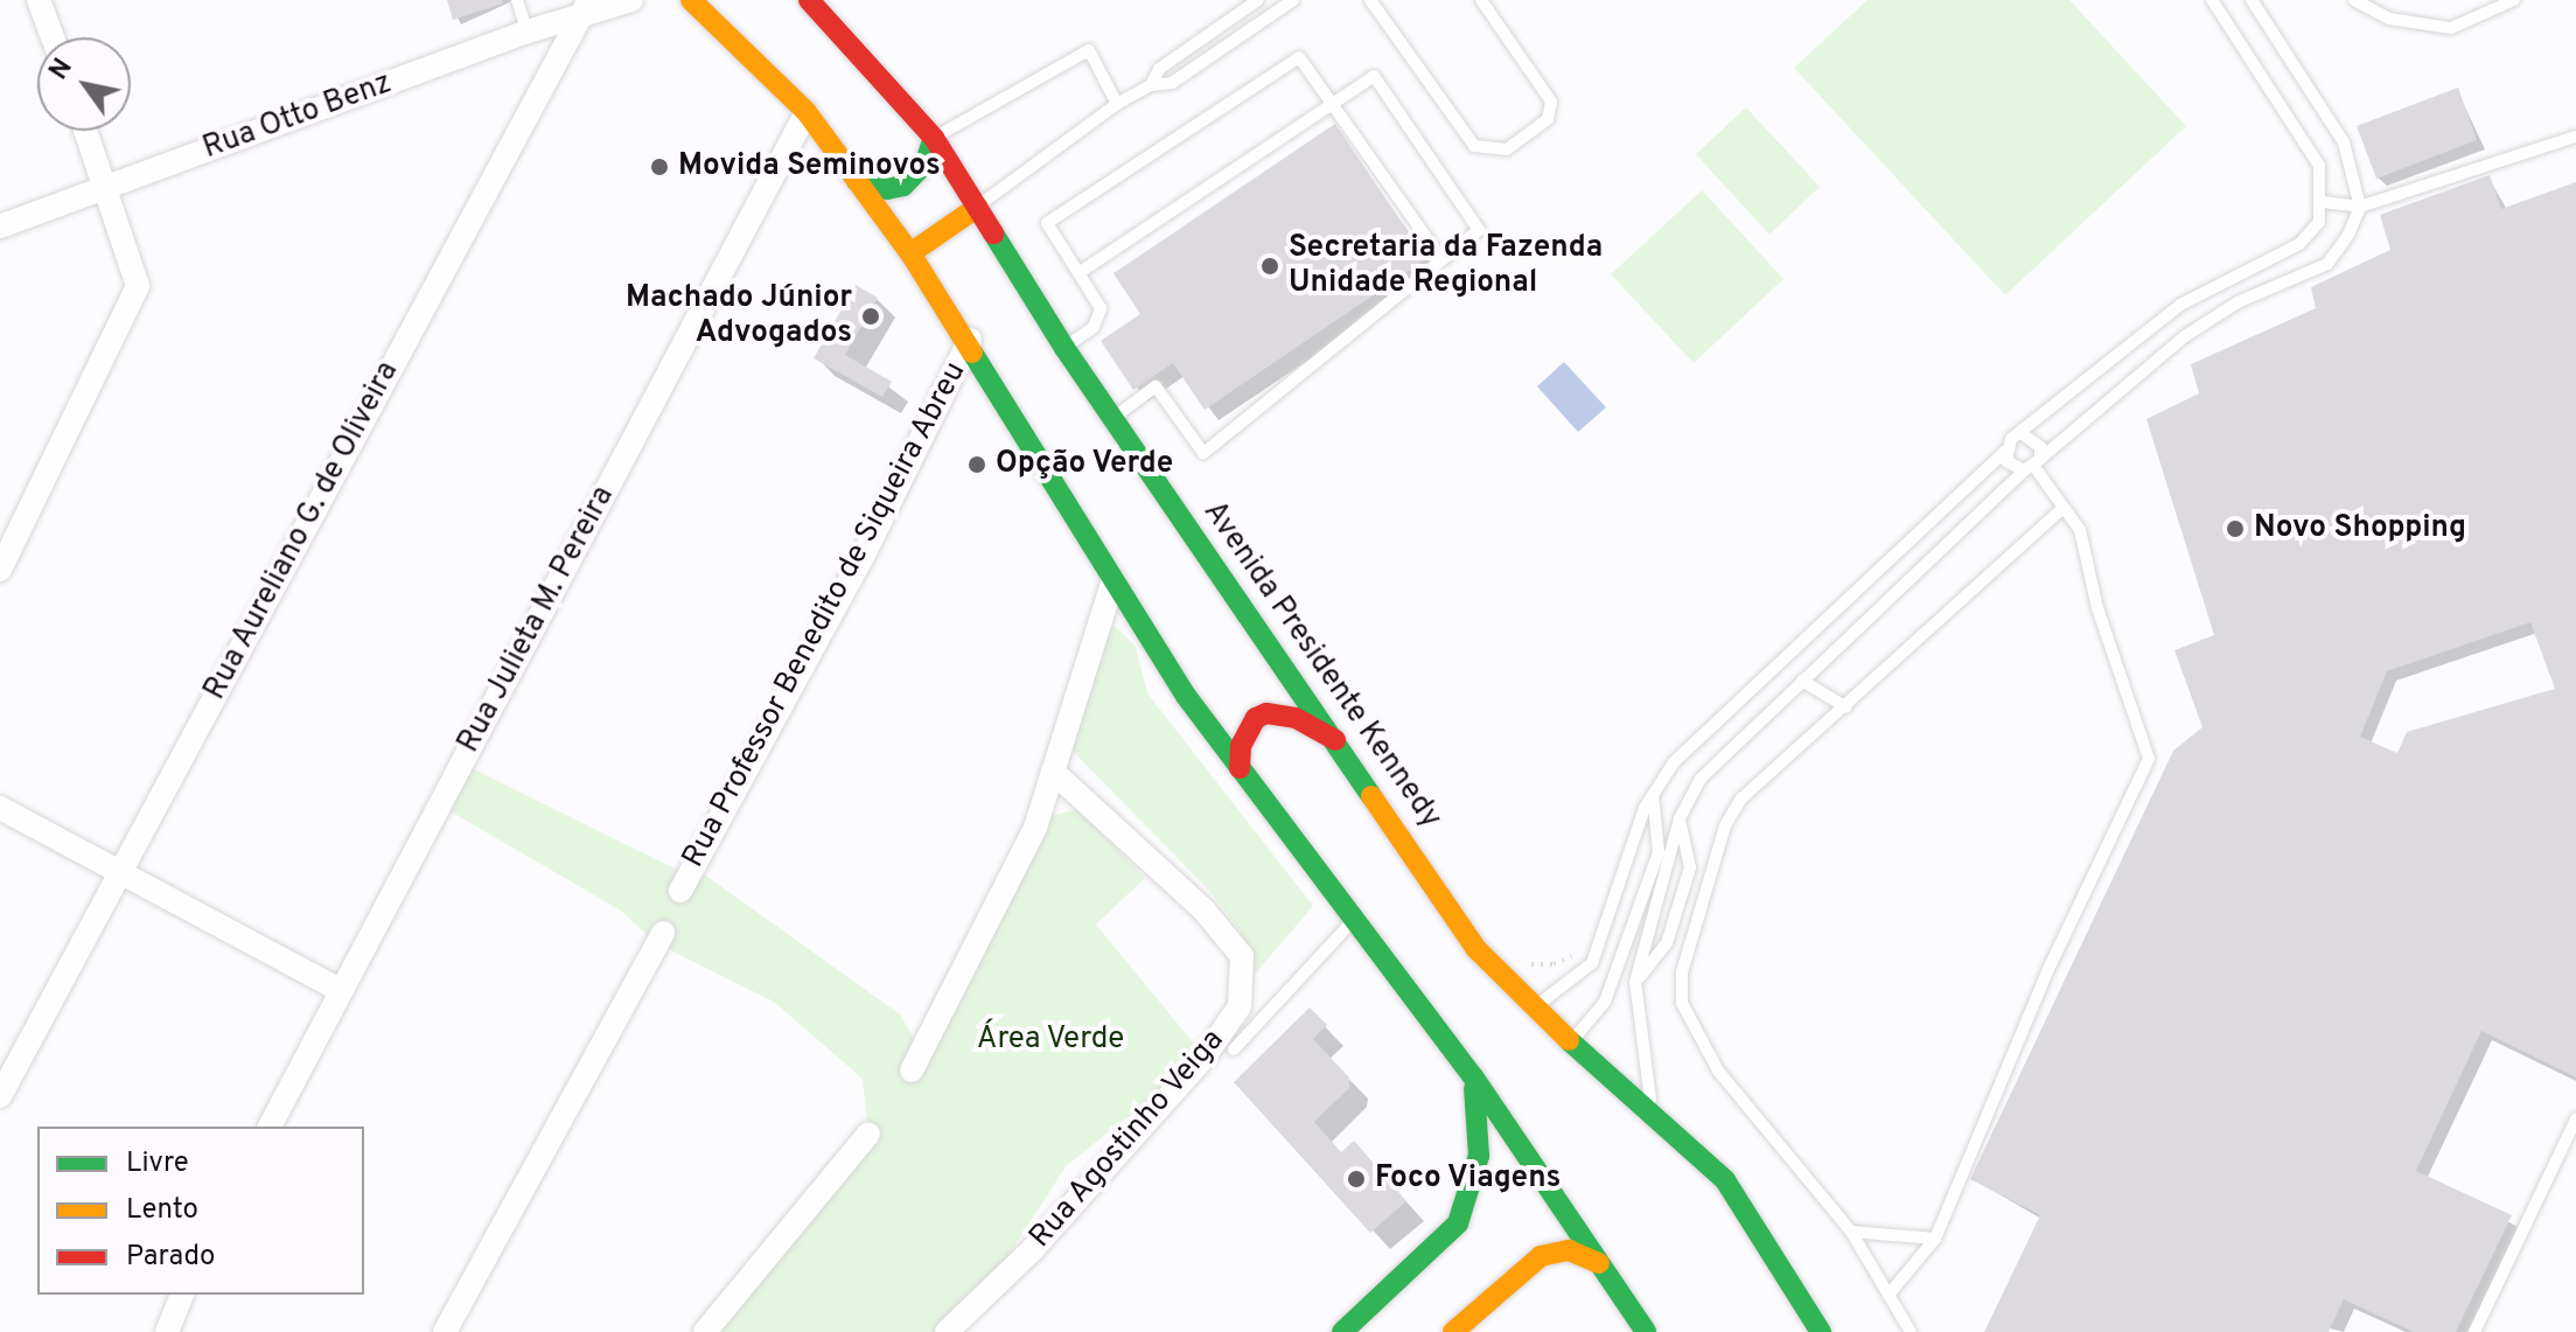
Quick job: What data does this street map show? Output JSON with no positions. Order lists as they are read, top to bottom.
{
  "streets": {
    "main road": ["Avenida Presidente Kennedy"],
    "street": [
      "Rua Otto Benz",
      "Rua Aureliano G. de Oliveira",
      "Rua Professor Benedito de Siqueira Abreu",
      "Rua Julieta M. Pereira",
      "Rua Agostinho Veiga"
    ]
  },
  "crossings": [
    ["Rua Otto Benz", "Rua Aureliano G. de Oliveira"]
  ],
  "parks": ["Área Verde"],
  "places": [
    "Movida Seminovos",
    "Secretaria da Fazenda Unidade Regional",
    "Machado Júnior Advogados",
    "Opção Verde",
    "Novo Shopping",
    "Foco Viagens"
  ],
  "legend": ["Livre", "Lento", "Parado"],
  "north": "top left"
}
